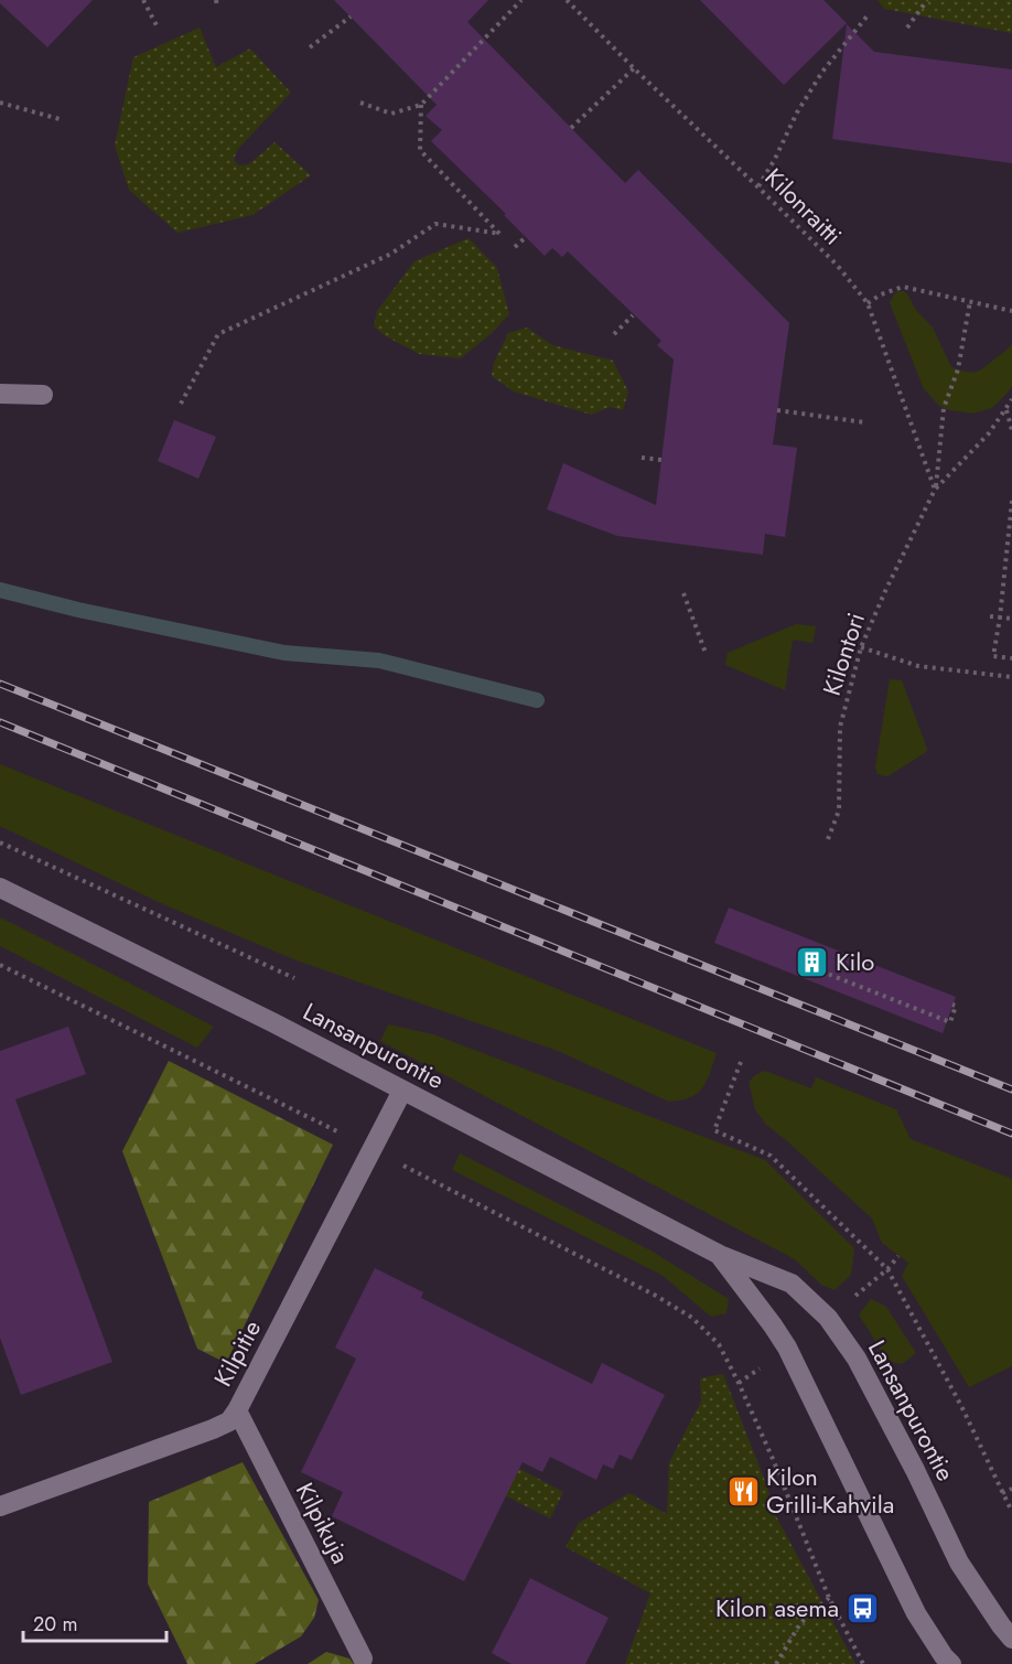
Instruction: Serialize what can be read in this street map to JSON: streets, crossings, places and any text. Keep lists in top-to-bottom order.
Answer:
{
  "streets": {
    "street": ["Lansanpurontie", "Kilpitie", "Kilpikuja"],
    "path": ["Kilonraitti", "Kilontori"]
  },
  "crossings": [
    ["Kilonraitti", "Kilontori"],
    ["Lansanpurontie", "Kilpitie"],
    ["Kilpitie", "Kilpikuja"]
  ],
  "places": {
    "building": ["Kilo"],
    "restaurant": ["Kilon Grilli-Kahvila"],
    "bus stop": ["Kilon asema"]
  },
  "scale_bar": "20 m"
}
